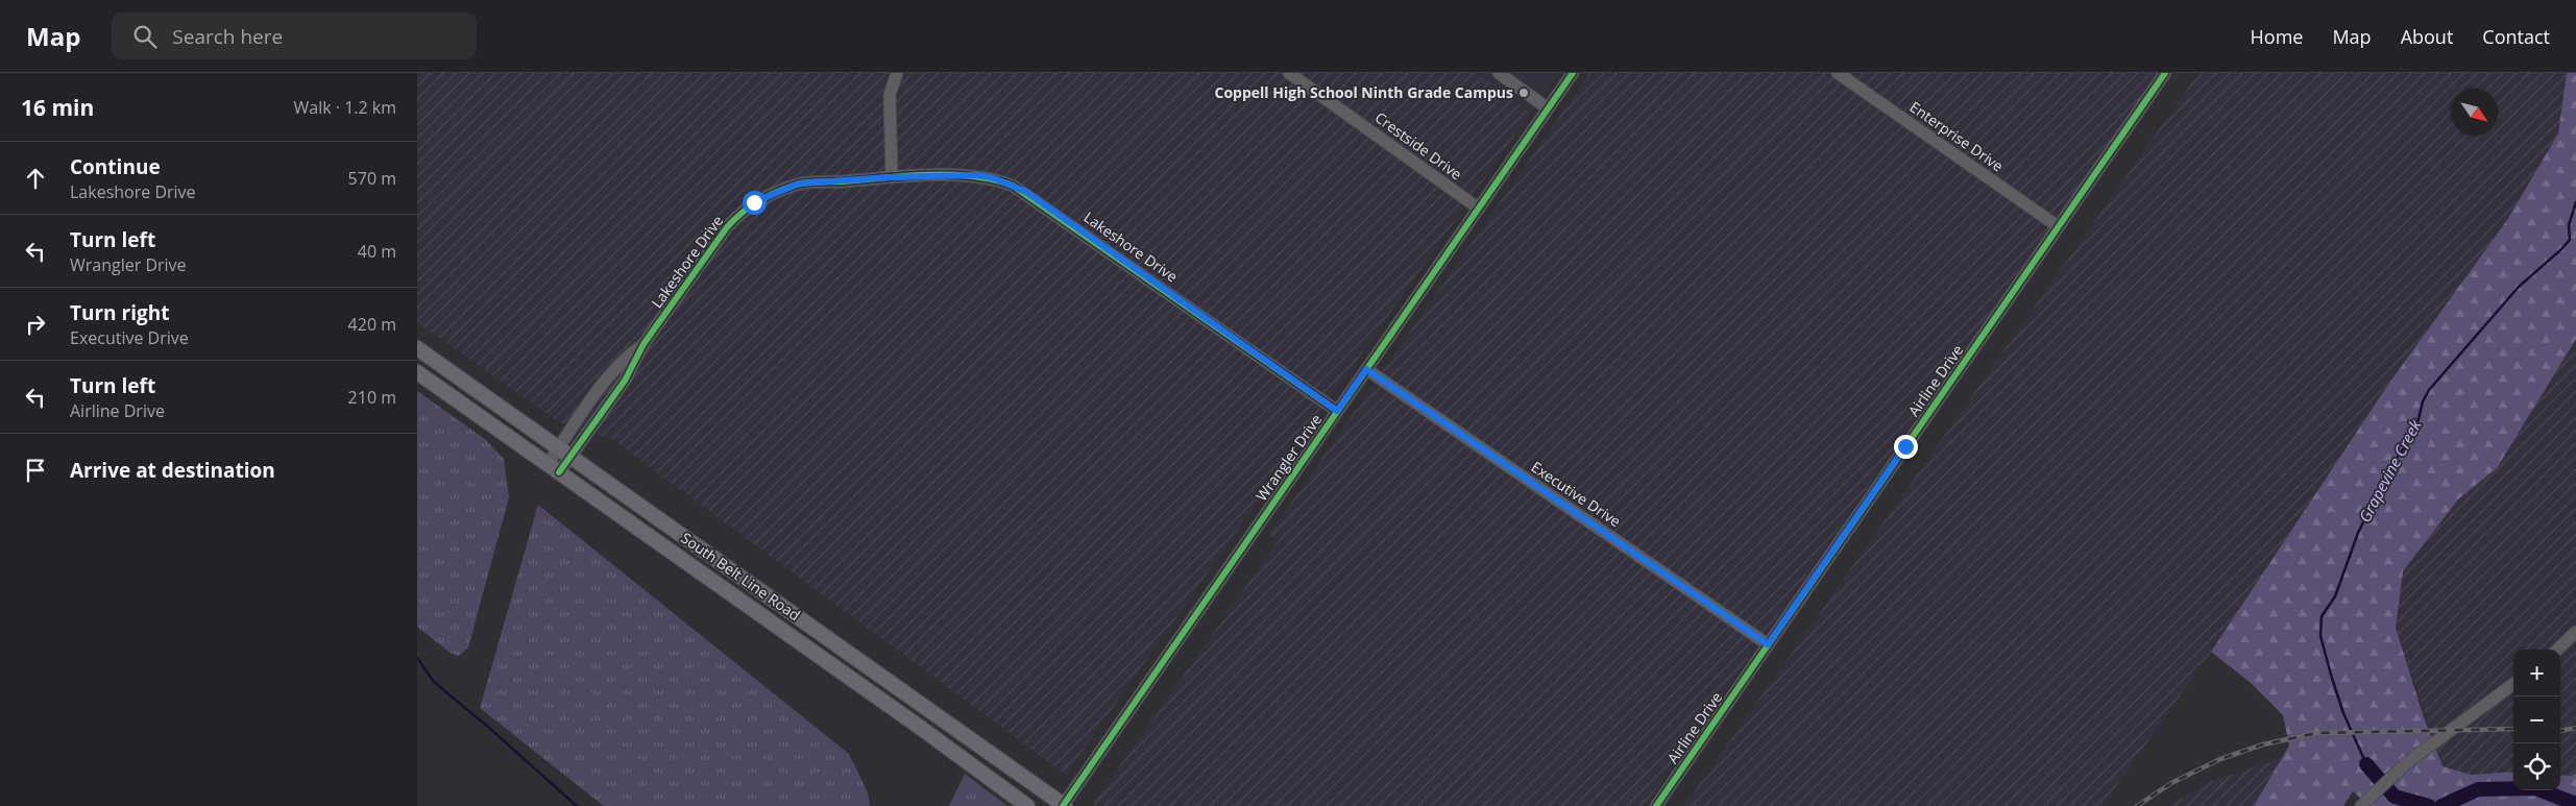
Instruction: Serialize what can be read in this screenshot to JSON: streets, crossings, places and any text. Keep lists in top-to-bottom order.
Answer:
{
  "streets": {
    "main road": ["South Belt Line Road"],
    "street": [
      "Enterprise Drive",
      "Crestside Drive",
      "Lakeshore Drive",
      "Airline Drive",
      "Wrangler Drive",
      "Executive Drive"
    ]
  },
  "crossings": [
    ["Enterprise Drive", "Airline Drive"],
    ["Crestside Drive", "Wrangler Drive"],
    ["Lakeshore Drive", "Wrangler Drive"],
    ["Lakeshore Drive", "South Belt Line Road"],
    ["Airline Drive", "Executive Drive"],
    ["Wrangler Drive", "Executive Drive"],
    ["Wrangler Drive", "South Belt Line Road"]
  ],
  "water": ["Grapevine Creek"],
  "places": ["Coppell High School Ninth Grade Campus"],
  "north": "bottom right",
  "page": {
    "header": "Map",
    "search": "Search here",
    "nav": [
      "Home",
      "Map",
      "About",
      "Contact"
    ],
    "heading": ["16 min", "Walk · 1.2 km"],
    "list": [
      ["Continue", "Lakeshore Drive", "570 m"],
      ["Turn left", "Wrangler Drive", "40 m"],
      ["Turn right", "Executive Drive", "420 m"],
      ["Turn left", "Airline Drive", "210 m"],
      "Arrive at destination"
    ],
    "map_buttons": ["+", "−"]
  }
}
